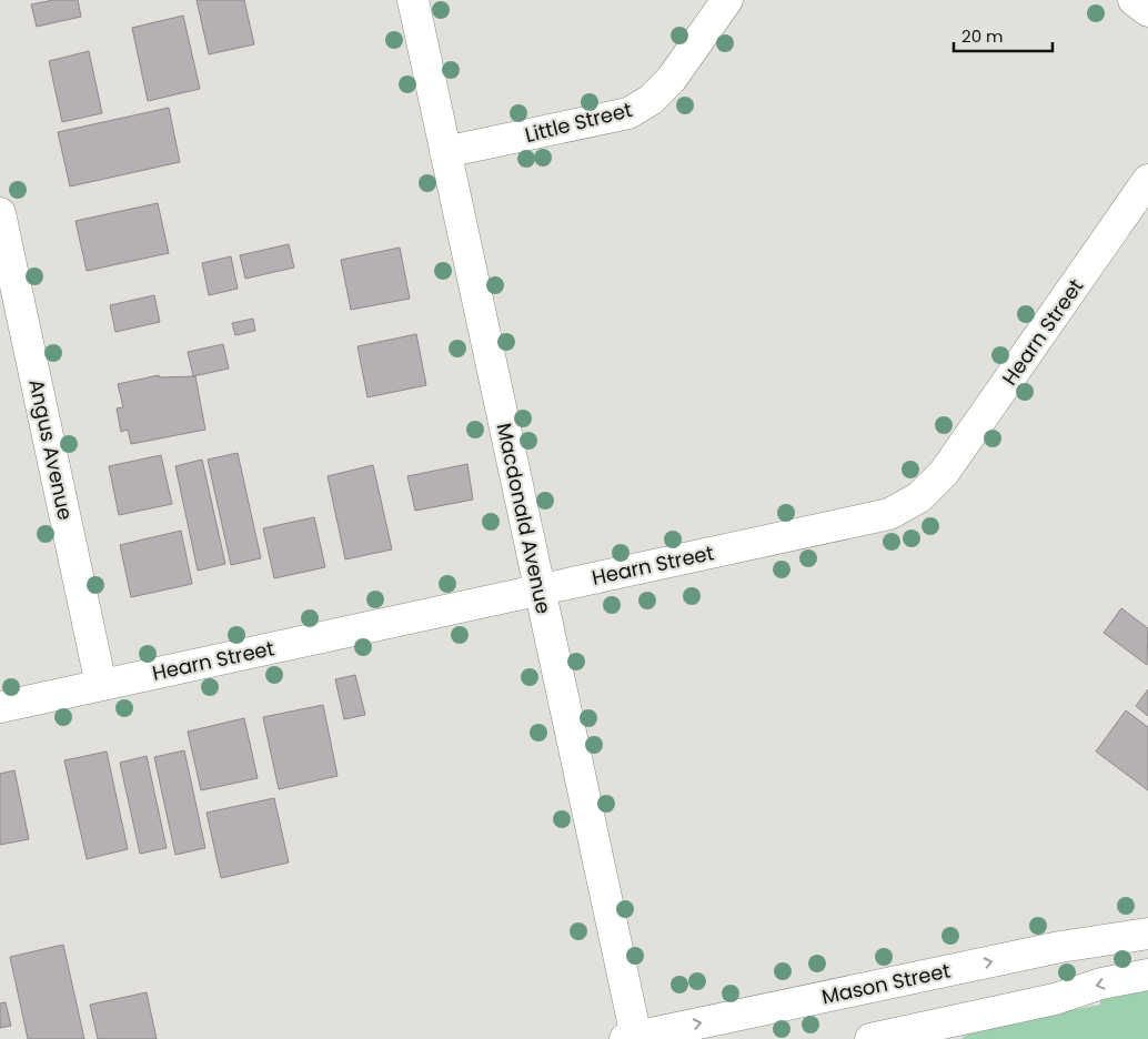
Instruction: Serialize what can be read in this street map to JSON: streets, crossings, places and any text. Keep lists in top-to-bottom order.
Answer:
{
  "streets": {
    "street": [
      "Little Street",
      "Hearn Street",
      "Angus Avenue",
      "Macdonald Avenue",
      "Mason Street"
    ]
  },
  "crossings": [
    ["Little Street", "Macdonald Avenue"],
    ["Hearn Street", "Angus Avenue"],
    ["Hearn Street", "Macdonald Avenue"],
    ["Macdonald Avenue", "Mason Street"]
  ],
  "scale_bar": "20 m"
}
